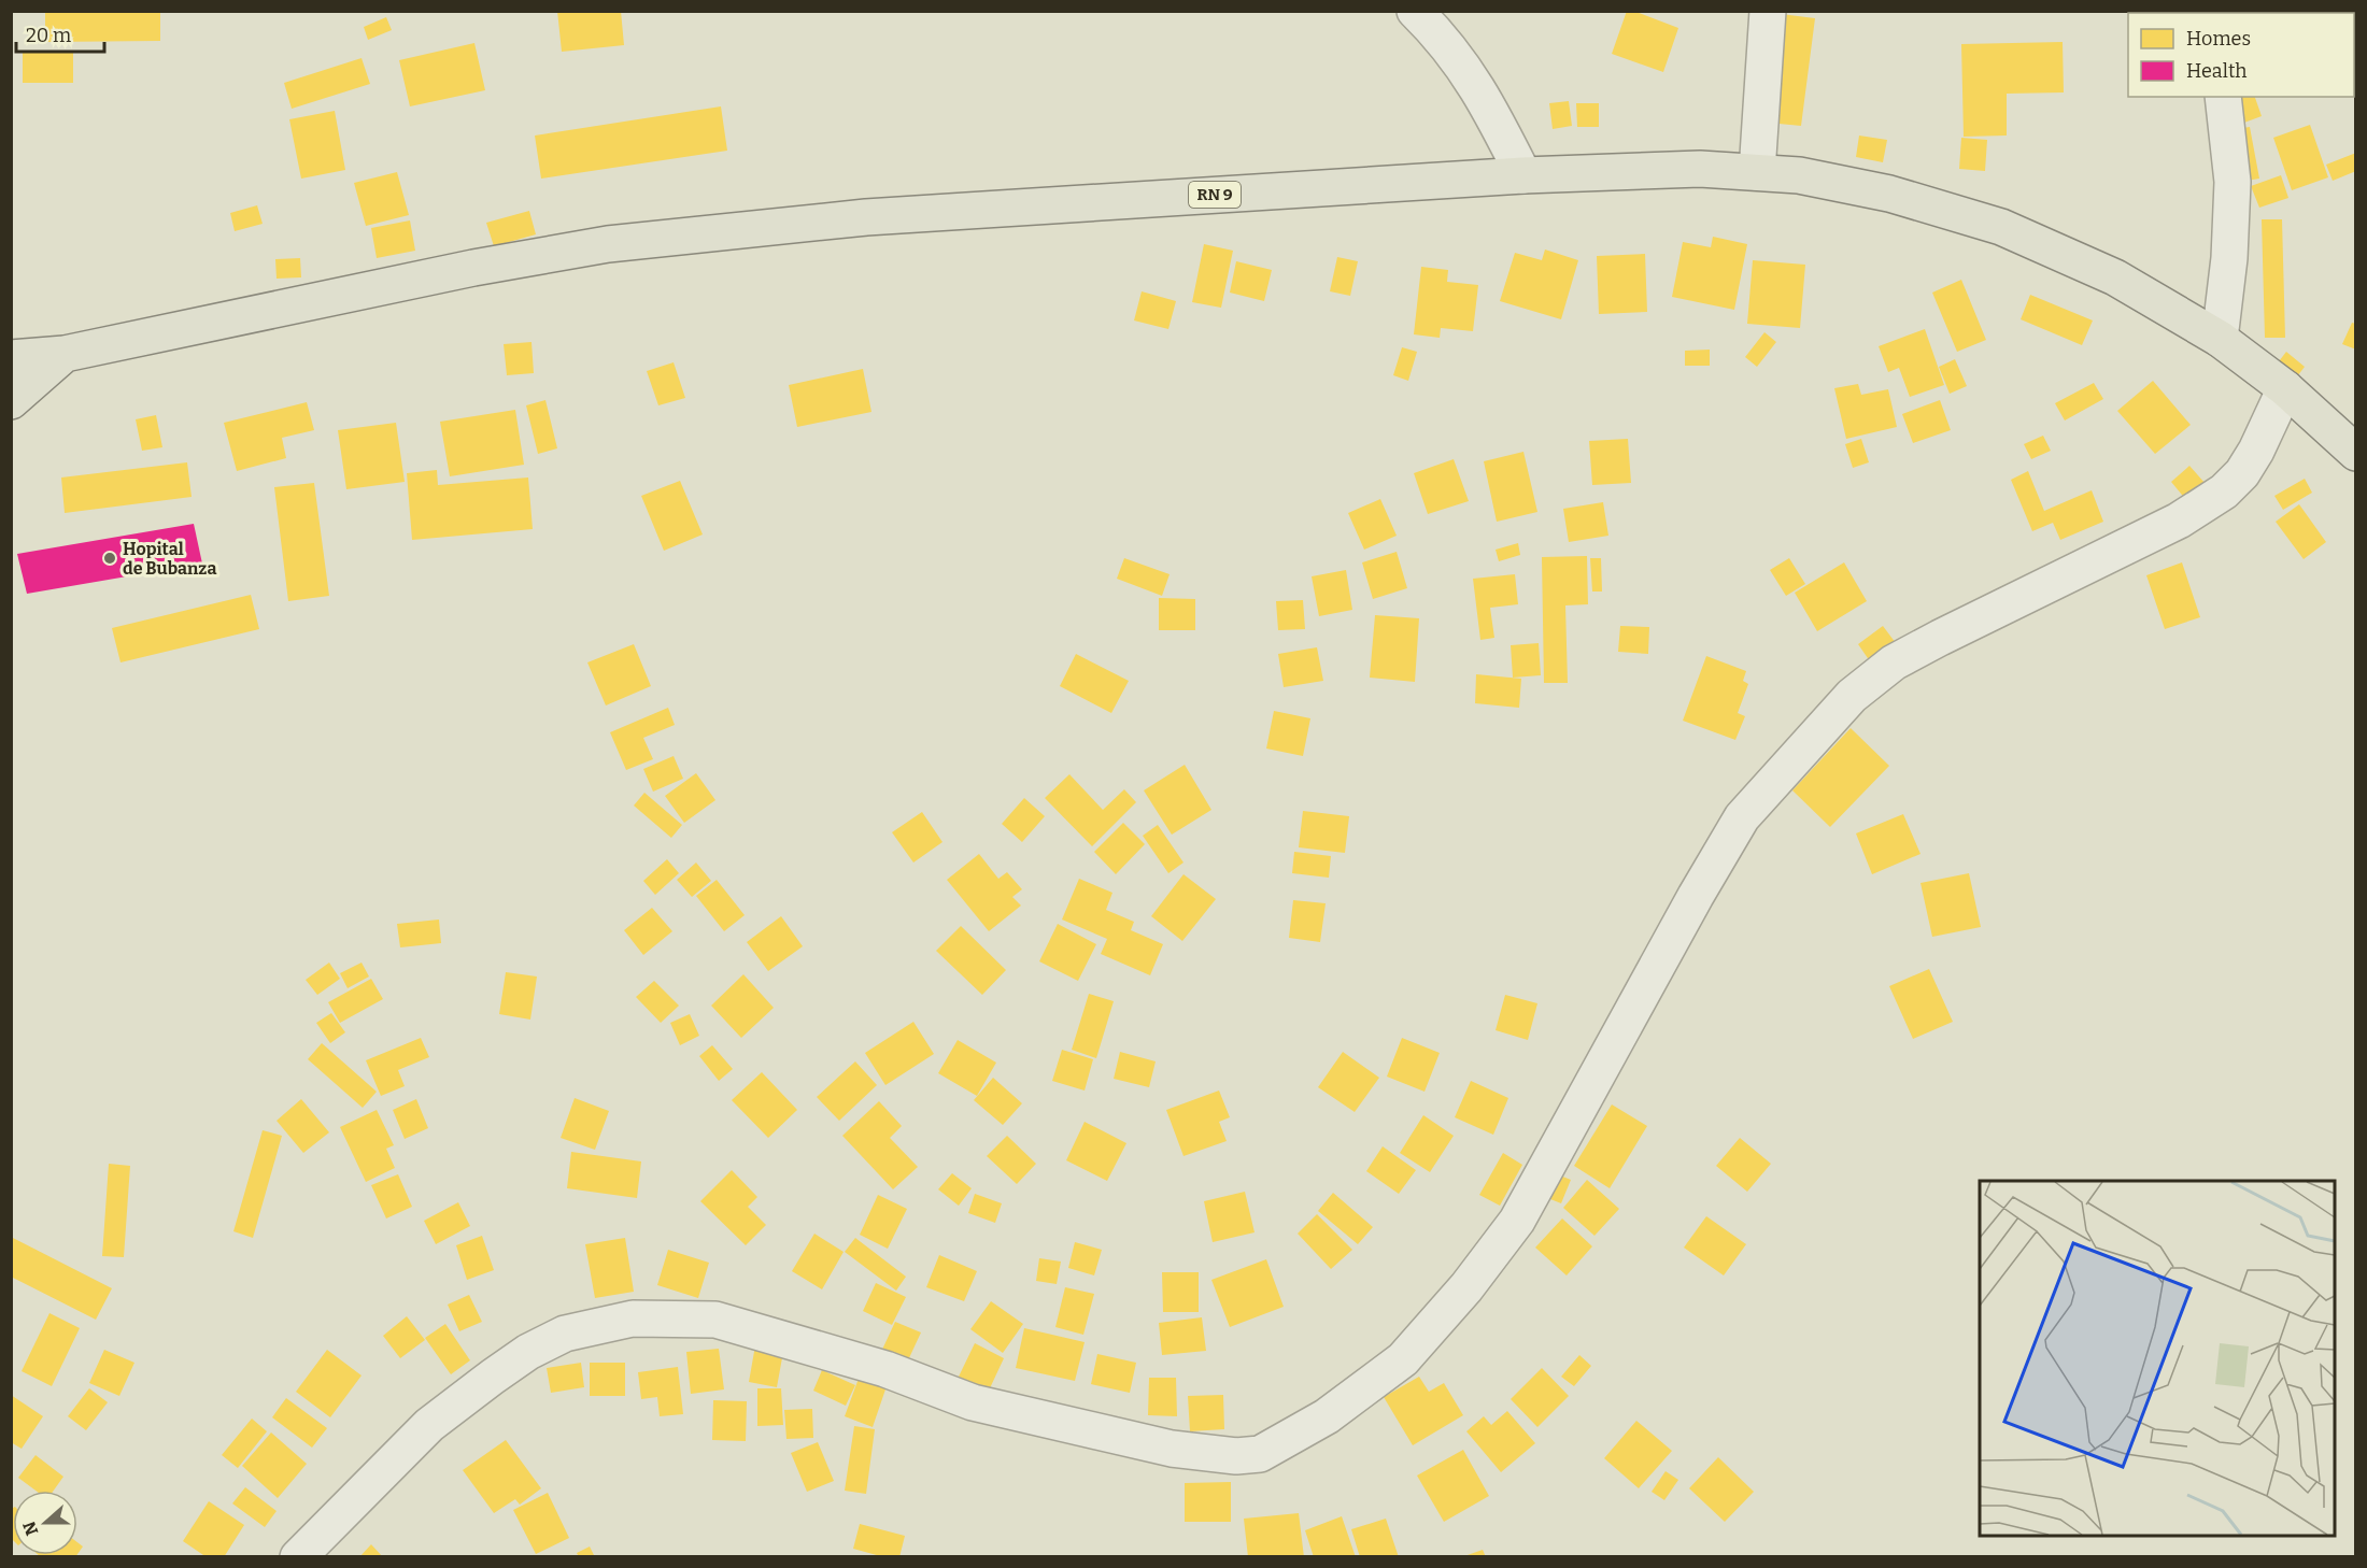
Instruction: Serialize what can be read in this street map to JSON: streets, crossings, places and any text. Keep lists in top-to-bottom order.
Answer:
{
  "streets": {
    "main road": ["RN 9"]
  },
  "places": ["Hopital de Bubanza"],
  "legend": ["Homes", "Health"],
  "scale_bar": "20 m",
  "north": "left"
}
